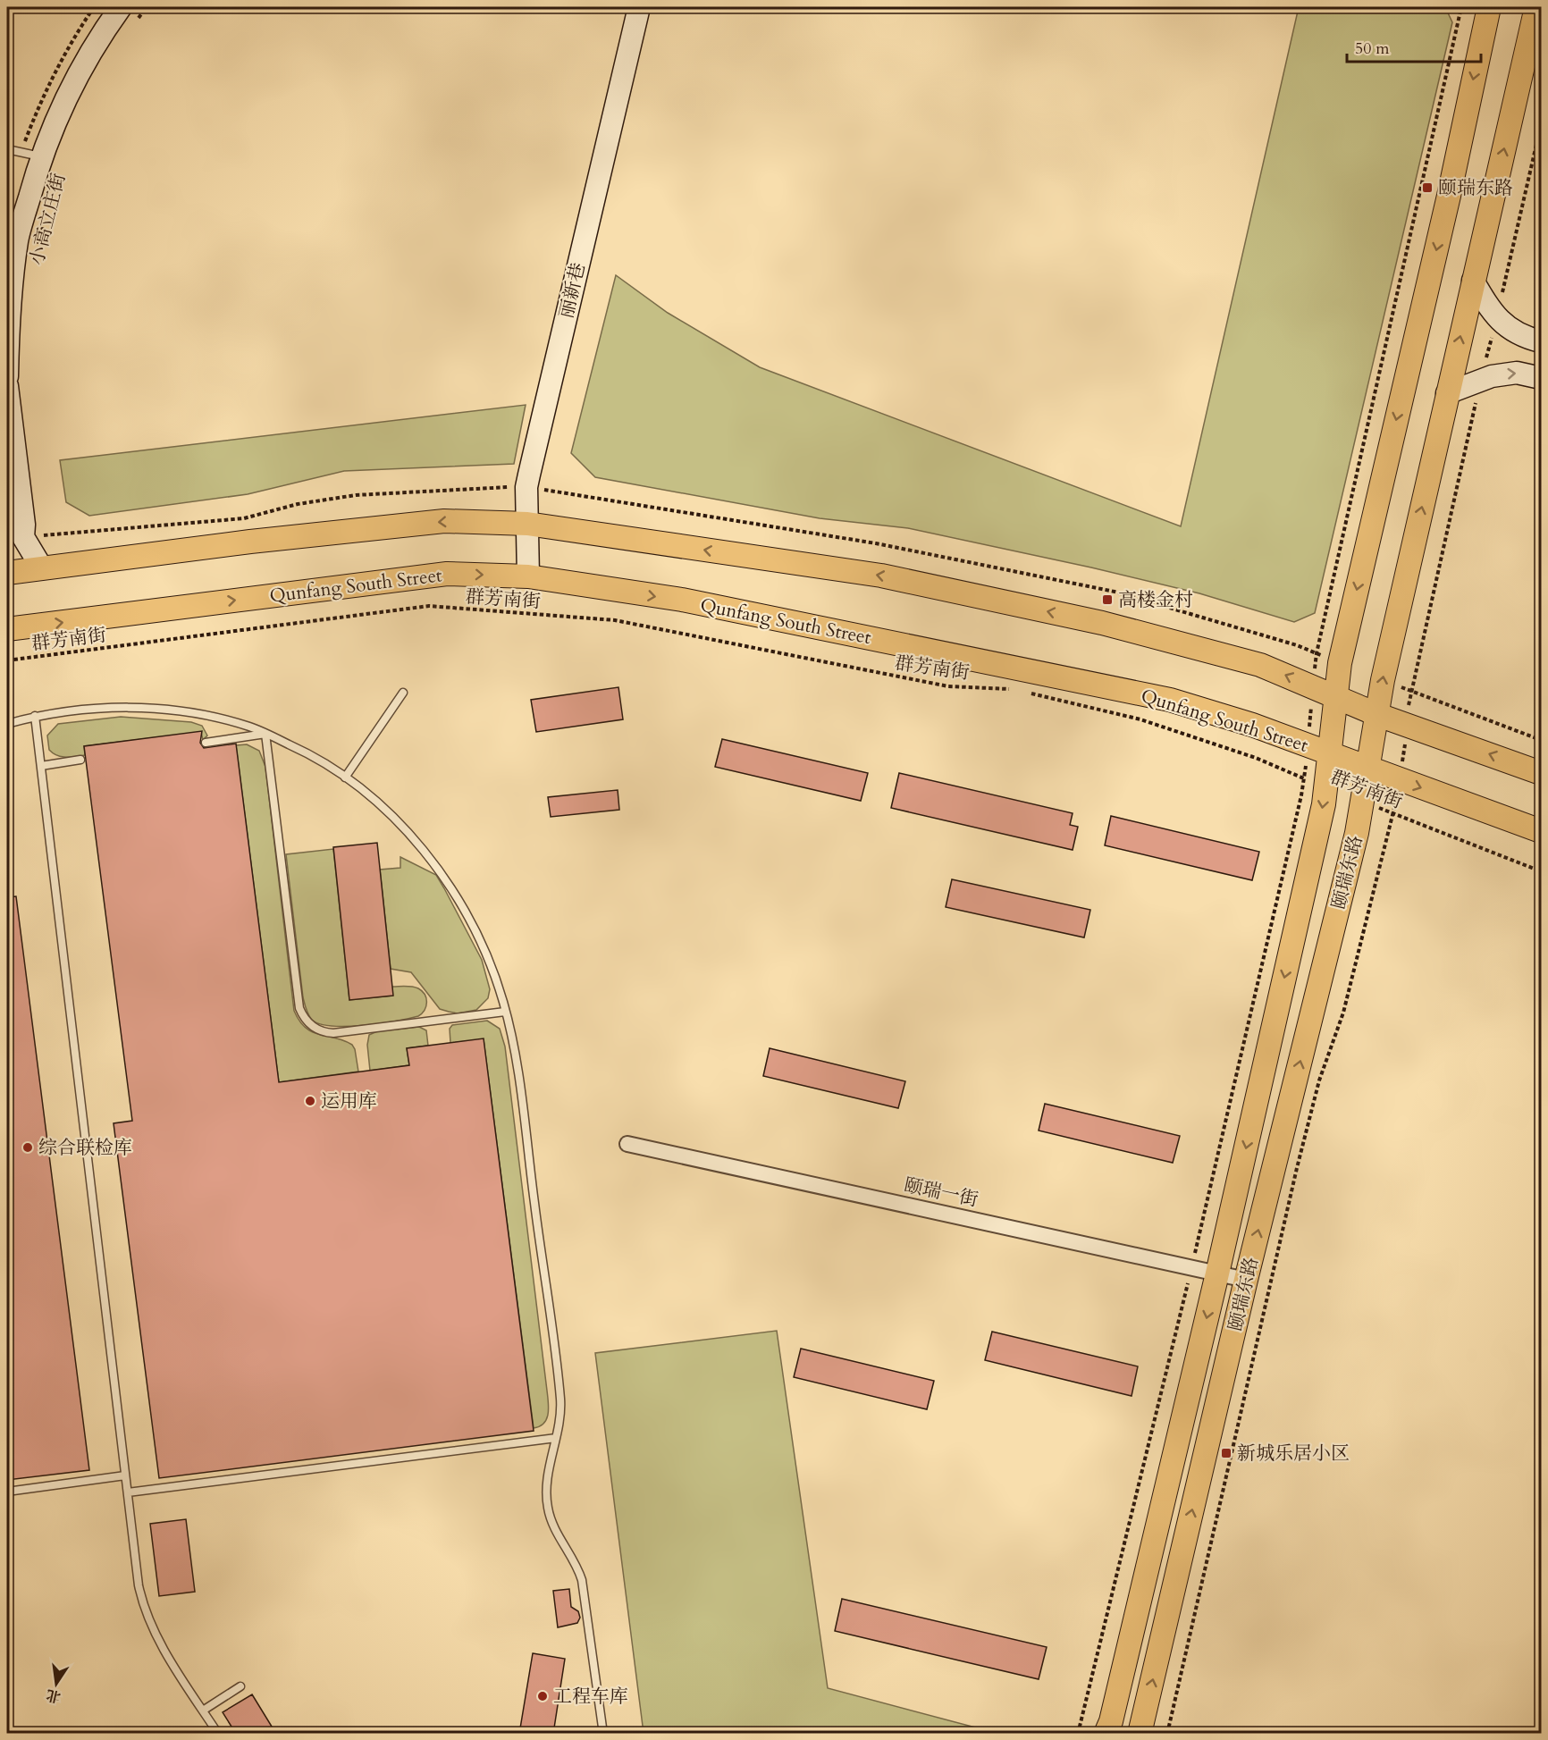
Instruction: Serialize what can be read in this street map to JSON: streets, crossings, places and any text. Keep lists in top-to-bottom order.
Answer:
{
  "streets": {
    "main road": ["Qunfang South Street", "颐瑞东路"],
    "street": ["小高立庄街", "丽新巷", "颐瑞一街"],
    "path": ["群芳南街"]
  },
  "crossings": [
    ["丽新巷", "Qunfang South Street"],
    ["Qunfang South Street", "颐瑞东路"],
    ["群芳南街", "颐瑞东路"],
    ["颐瑞东路", "颐瑞一街"]
  ],
  "places": {
    "transit": ["颐瑞东路", "高楼金村", "新城乐居小区"],
    "other": ["运用库", "综合联检库", "工程车库"]
  },
  "scale_bar": "50 m",
  "north": "bottom"
}
